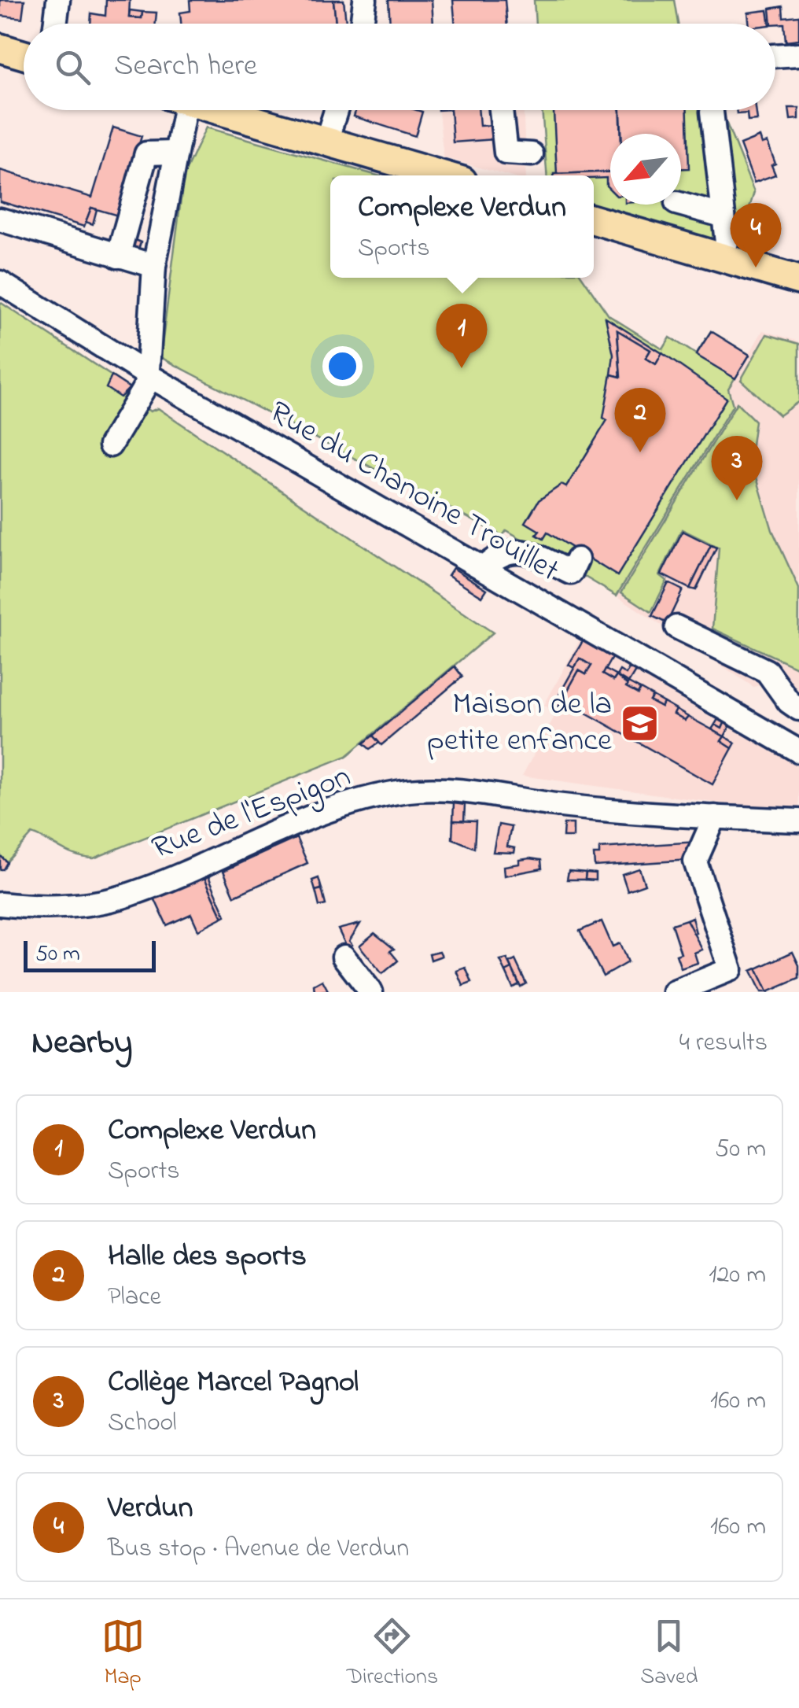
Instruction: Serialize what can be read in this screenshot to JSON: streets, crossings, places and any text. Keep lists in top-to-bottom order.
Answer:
{
  "streets": {
    "street": ["Rue du Chanoine Trouillet", "Rue de l'Espigon"]
  },
  "places": {
    "school or university": ["Maison de la petite enfance"]
  },
  "scale_bar": "50 m",
  "north": "bottom left",
  "page": {
    "search": "Search here",
    "popup": ["Complexe Verdun", "Sports"],
    "pins": [
      "4",
      "1",
      "2",
      "3"
    ],
    "scale": "50 m",
    "heading": ["Nearby", "4 results"],
    "list": [
      {
        "mark": "1",
        "name": "Complexe Verdun",
        "note": "Sports",
        "value": "50 m"
      },
      {
        "mark": "2",
        "name": "Halle des sports",
        "note": "Place",
        "value": "120 m"
      },
      {
        "mark": "3",
        "name": "Collège Marcel Pagnol",
        "note": "School",
        "value": "160 m"
      },
      {
        "mark": "4",
        "name": "Verdun",
        "note": "Bus stop · Avenue de Verdun",
        "value": "160 m"
      }
    ],
    "nav": ["Map", "Directions", "Saved"]
  }
}
